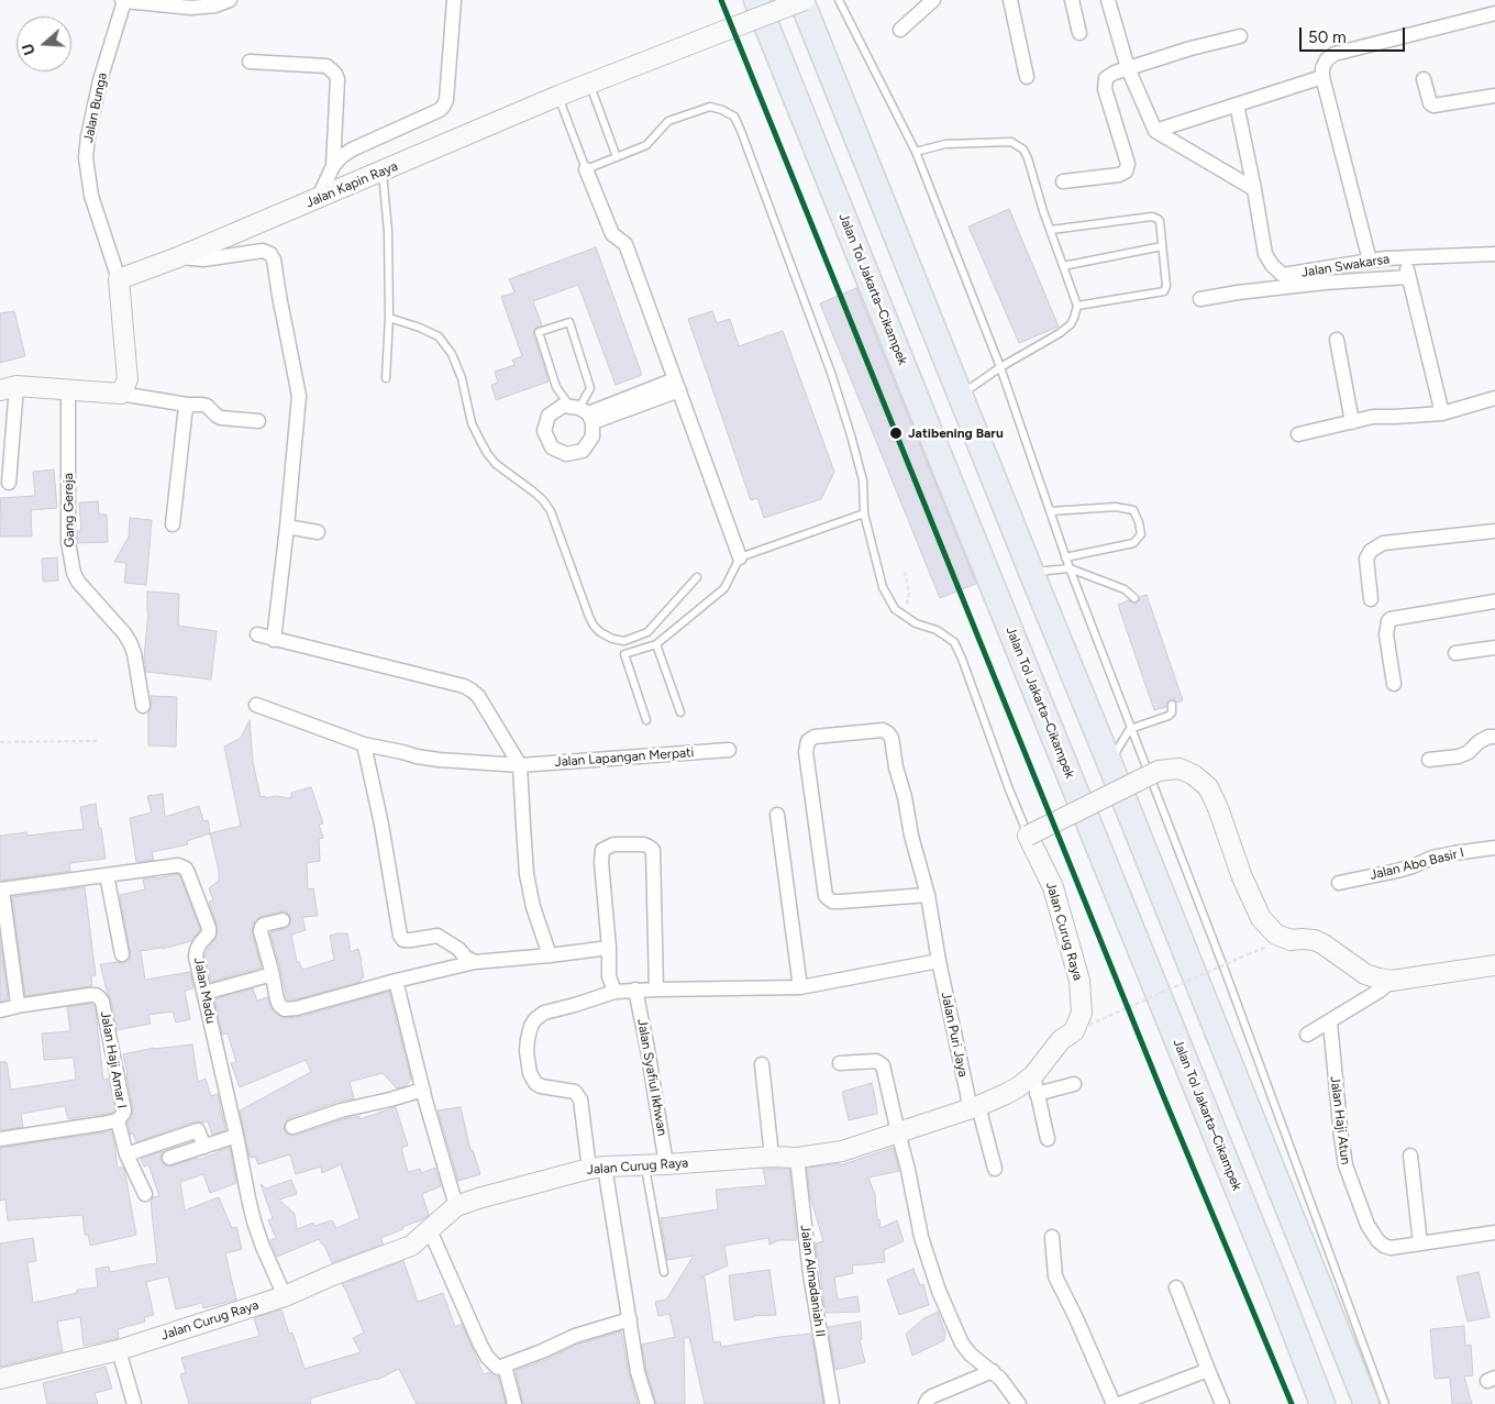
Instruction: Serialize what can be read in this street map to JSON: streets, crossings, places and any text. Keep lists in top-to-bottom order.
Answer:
{
  "streets": {
    "highway": ["Jalan Tol Jakarta–Cikampek"],
    "street": [
      "Jalan Bunga",
      "Jalan Kapin Raya",
      "Jalan Swakarsa",
      "Gang Gereja",
      "Jalan Lapangan Merpati",
      "Jalan Abo Basir I",
      "Jalan Curug Raya",
      "Jalan Madu",
      "Jalan Puri Jaya",
      "Jalan Haji Amar I",
      "Jalan Syafiul Ikhwan",
      "Jalan Haji Atun",
      "Jalan Almadaniah II"
    ]
  },
  "crossings": [
    ["Jalan Bunga", "Jalan Kapin Raya"],
    ["Jalan Curug Raya", "Jalan Madu"],
    ["Jalan Curug Raya", "Jalan Puri Jaya"],
    ["Jalan Curug Raya", "Jalan Syafiul Ikhwan"],
    ["Jalan Curug Raya", "Jalan Almadaniah II"]
  ],
  "places": ["Jatibening Baru"],
  "scale_bar": "50 m",
  "north": "left"
}
